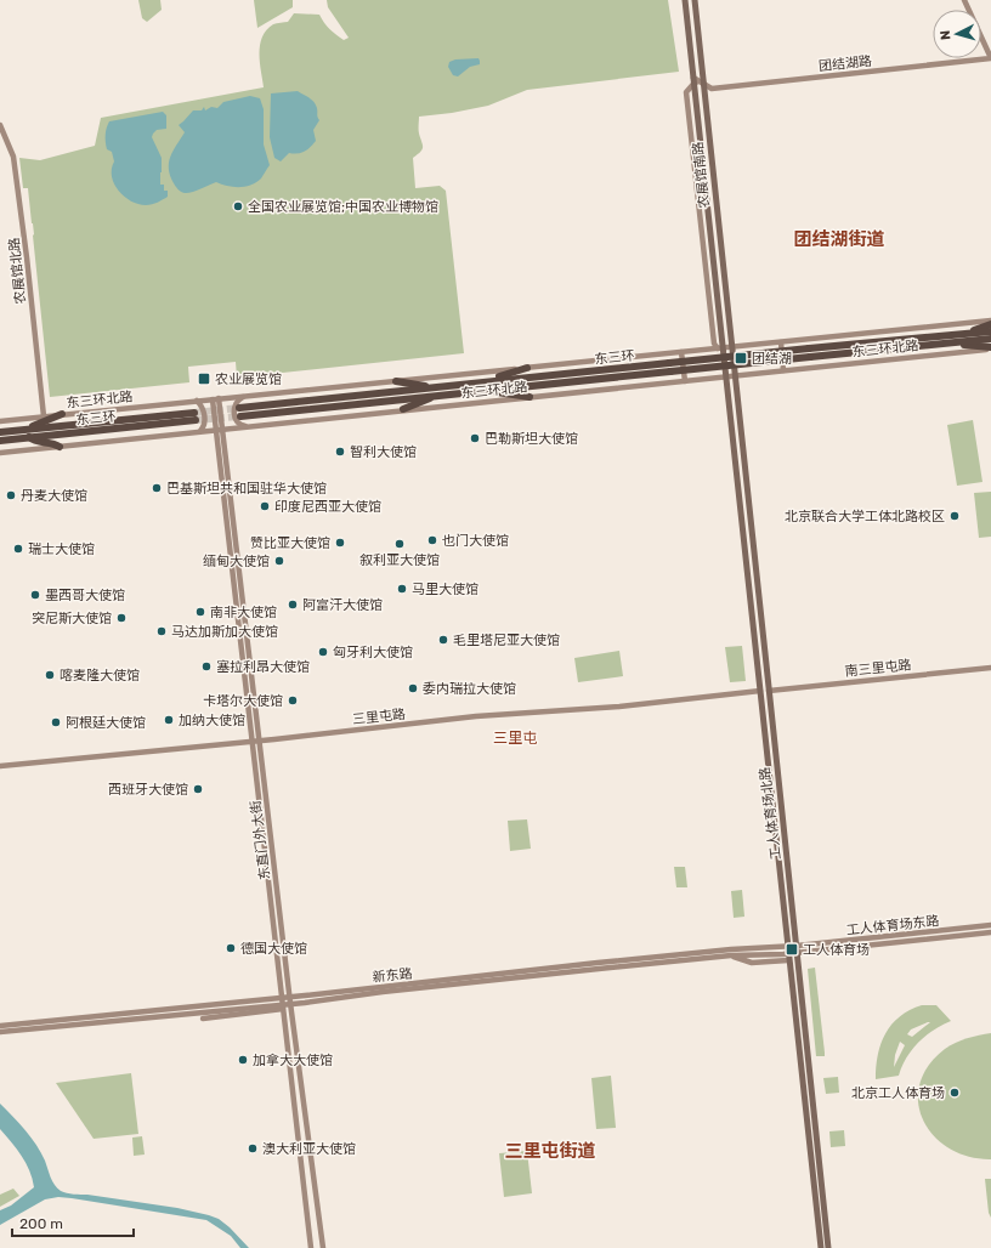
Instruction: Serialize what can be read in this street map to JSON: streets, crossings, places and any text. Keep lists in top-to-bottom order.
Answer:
{
  "streets": {
    "highway": ["东三环"],
    "main road": ["农展馆南路", "工人体育场北路"],
    "street": [
      "团结湖路",
      "农展馆北路",
      "东三环北路",
      "南三里屯路",
      "三里屯路",
      "东直门外大街",
      "工人体育场东路",
      "新东路"
    ]
  },
  "crossings": [
    ["团结湖路", "农展馆南路"],
    ["农展馆南路", "东三环北路"],
    ["农展馆南路", "工人体育场北路"],
    ["农展馆北路", "东三环北路"],
    ["东三环北路", "工人体育场北路"],
    ["东三环北路", "东直门外大街"],
    ["南三里屯路", "工人体育场北路"],
    ["三里屯路", "工人体育场北路"],
    ["三里屯路", "东直门外大街"],
    ["工人体育场北路", "工人体育场东路"],
    ["工人体育场北路", "新东路"],
    ["东直门外大街", "新东路"],
    ["工人体育场东路", "新东路"]
  ],
  "districts": ["团结湖街道", "三里屯", "三里屯街道"],
  "places": {
    "other": [
      "全国农业展览馆;中国农业博物馆",
      "巴勒斯坦大使馆",
      "智利大使馆",
      "巴基斯坦共和国驻华大使馆",
      "丹麦大使馆",
      "印度尼西亚大使馆",
      "北京联合大学工体北路校区",
      "也门大使馆",
      "赞比亚大使馆",
      "叙利亚大使馆",
      "瑞士大使馆",
      "缅甸大使馆",
      "马里大使馆",
      "墨西哥大使馆",
      "阿富汗大使馆",
      "南非大使馆",
      "突尼斯大使馆",
      "马达加斯加大使馆",
      "毛里塔尼亚大使馆",
      "匈牙利大使馆",
      "塞拉利昂大使馆",
      "喀麦隆大使馆",
      "委内瑞拉大使馆",
      "卡塔尔大使馆",
      "加纳大使馆",
      "阿根廷大使馆",
      "西班牙大使馆",
      "德国大使馆",
      "加拿大大使馆",
      "北京工人体育场",
      "澳大利亚大使馆"
    ],
    "transit": ["团结湖", "农业展览馆", "工人体育场"]
  },
  "scale_bar": "200 m",
  "north": "left"
}
